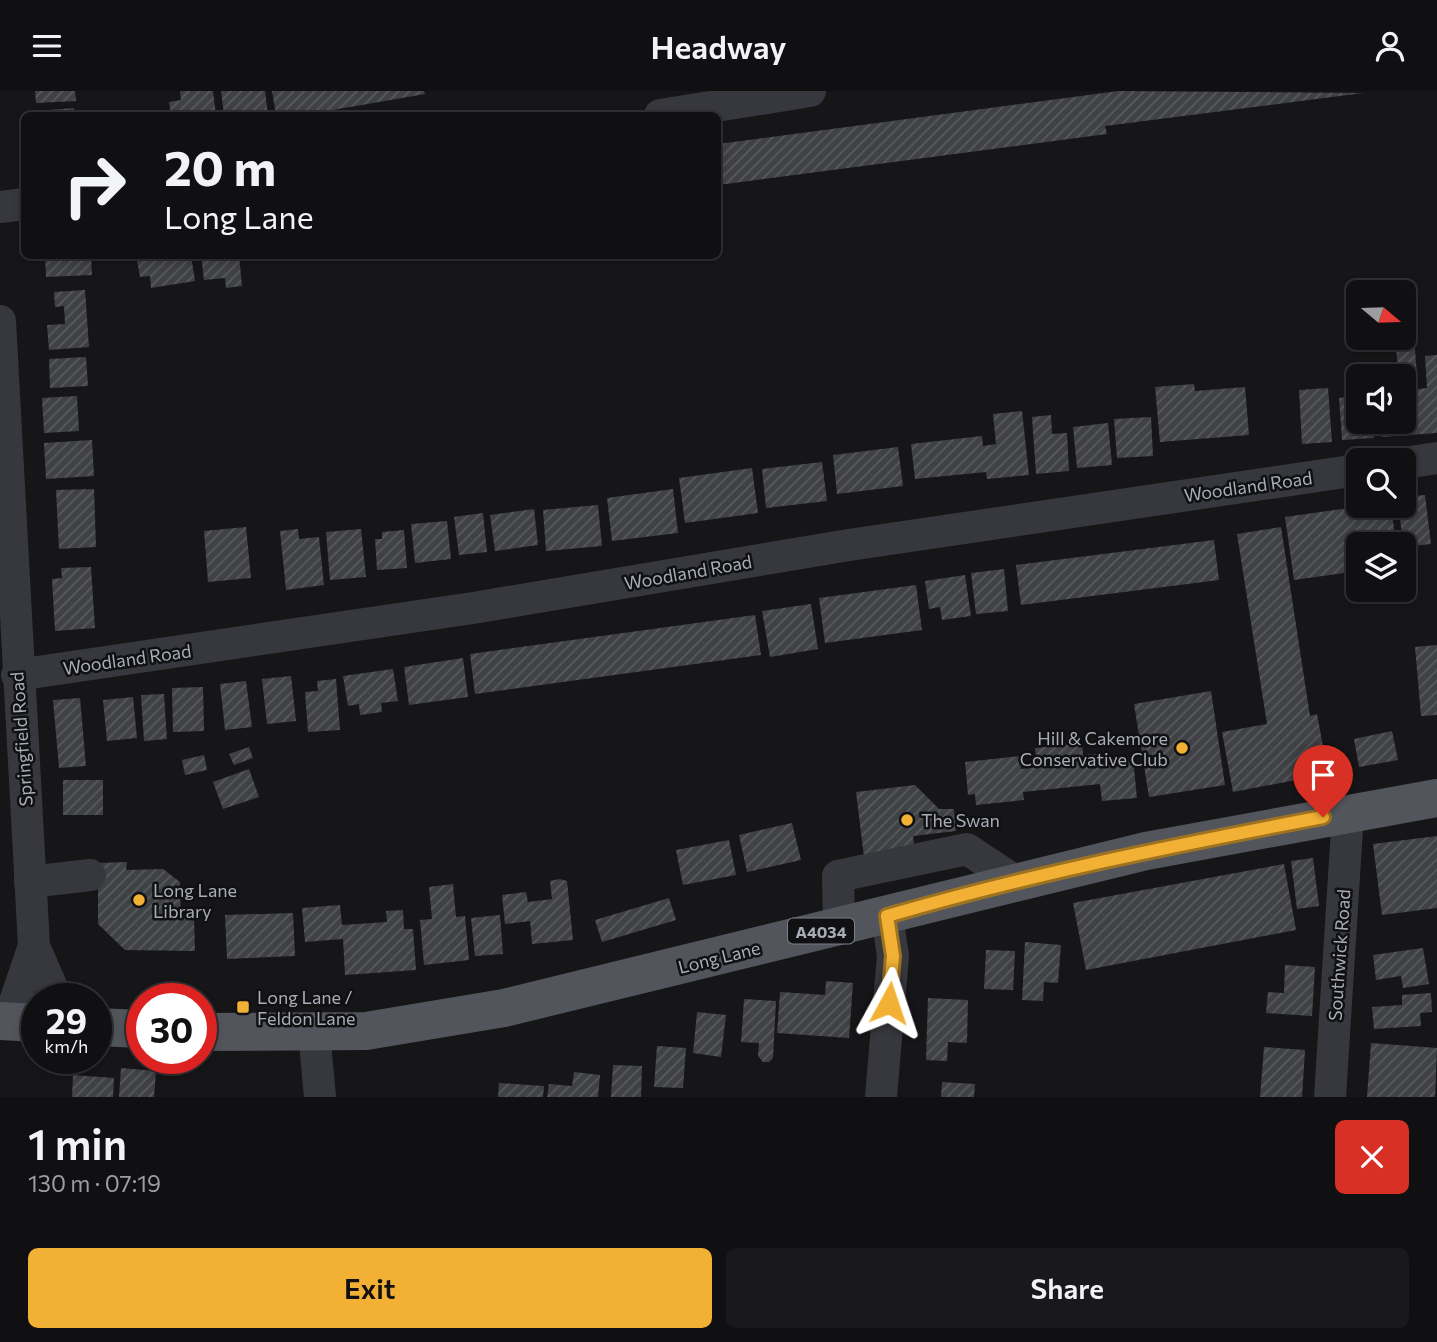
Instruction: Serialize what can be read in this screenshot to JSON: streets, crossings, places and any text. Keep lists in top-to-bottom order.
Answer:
{
  "streets": {
    "main road": ["A4034", "Long Lane"],
    "street": ["Woodland Road", "Springfield Road", "Southwick Road"]
  },
  "crossings": [
    ["Woodland Road", "Springfield Road"],
    ["Southwick Road", "Long Lane"]
  ],
  "places": {
    "other": ["Hill & Cakemore Conservative Club", "The Swan", "Long Lane Library"],
    "transit": ["Long Lane / Feldon Lane"]
  },
  "north": "right",
  "page": {
    "header": "Headway",
    "turn": ["20 m", "Long Lane"],
    "speed": "29 km/h",
    "limit": "30",
    "heading": ["1 min", "130 m · 07:19"],
    "buttons": ["Exit", "Share"]
  }
}
